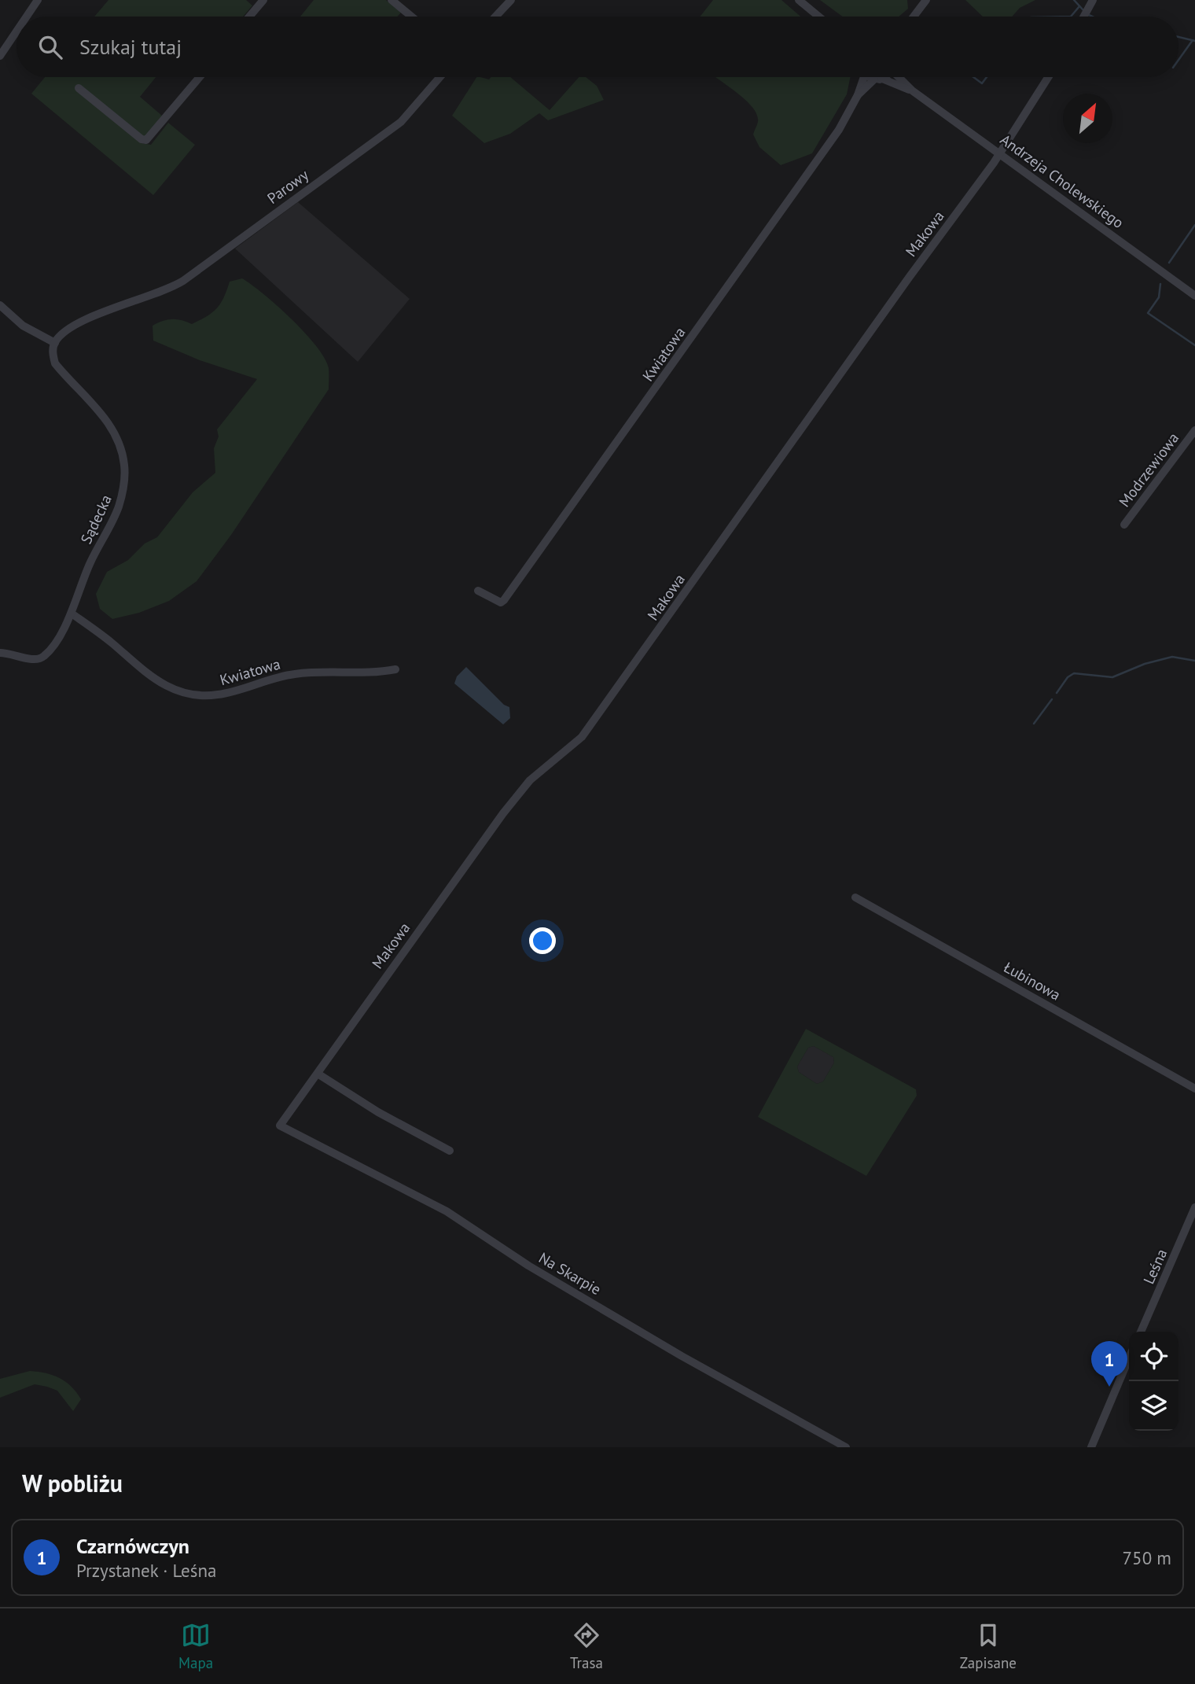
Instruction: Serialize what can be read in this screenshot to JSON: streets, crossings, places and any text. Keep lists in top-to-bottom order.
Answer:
{
  "streets": {
    "street": [
      "Andrzeja Cholewskiego",
      "Parowy",
      "Makowa",
      "Kwiatowa",
      "Modrzewiowa",
      "Sądecka",
      "Łubinowa",
      "Leśna",
      "Na Skarpie"
    ]
  },
  "crossings": [
    ["Andrzeja Cholewskiego", "Makowa"],
    ["Andrzeja Cholewskiego", "Kwiatowa"],
    ["Parowy", "Sądecka"],
    ["Makowa", "Na Skarpie"],
    ["Kwiatowa", "Sądecka"]
  ],
  "north": "top right",
  "page": {
    "search": "Szukaj tutaj",
    "pins": "1",
    "heading": "W pobliżu",
    "list": [
      {
        "mark": "1",
        "name": "Czarnówczyn",
        "note": "Przystanek · Leśna",
        "value": "750 m"
      }
    ],
    "nav": ["Mapa", "Trasa", "Zapisane"]
  }
}
